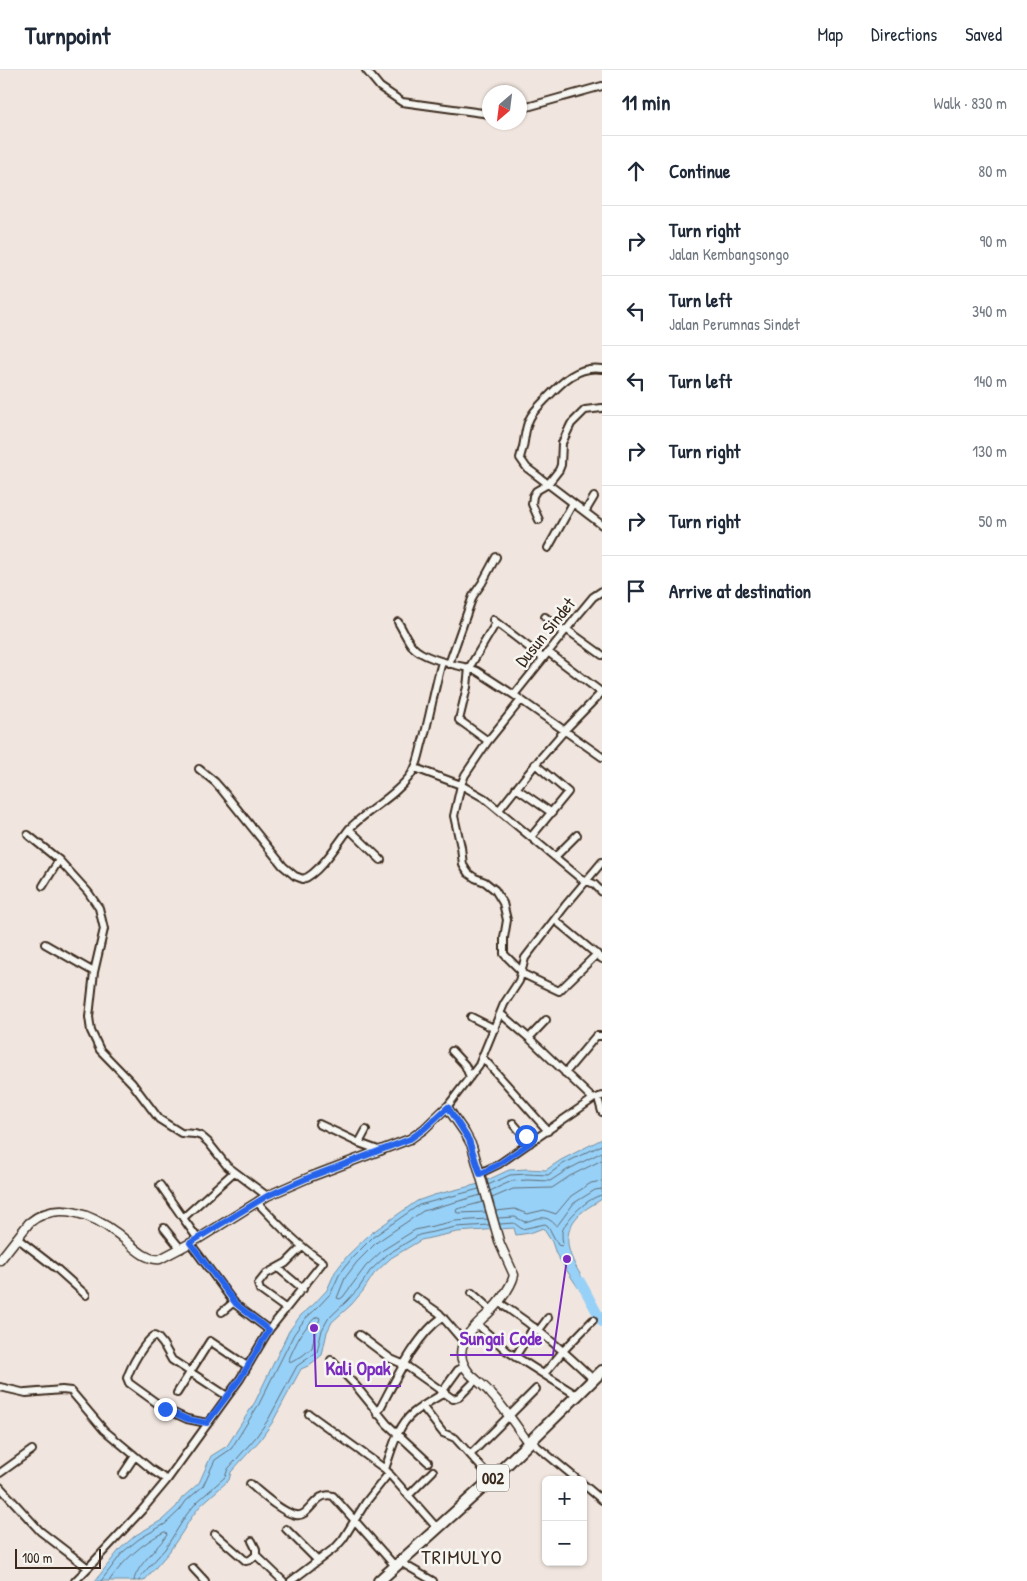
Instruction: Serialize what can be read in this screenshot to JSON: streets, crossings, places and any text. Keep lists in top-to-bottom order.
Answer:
{
  "streets": {
    "main road": ["002"],
    "street": ["Dusun Sindet"]
  },
  "districts": ["TRIMULYO"],
  "places": ["Sungai Code", "Kali Opak"],
  "scale_bar": "100 m",
  "north": "bottom left",
  "page": {
    "header": "Turnpoint",
    "nav": ["Map", "Directions", "Saved"],
    "heading": ["11 min", "Walk · 830 m"],
    "list": [
      ["Continue", "80 m"],
      ["Turn right", "Jalan Kembangsongo", "90 m"],
      ["Turn left", "Jalan Perumnas Sindet", "340 m"],
      ["Turn left", "140 m"],
      ["Turn right", "130 m"],
      ["Turn right", "50 m"],
      "Arrive at destination"
    ],
    "map_buttons": ["+", "−"],
    "scale": "100 m"
  }
}
